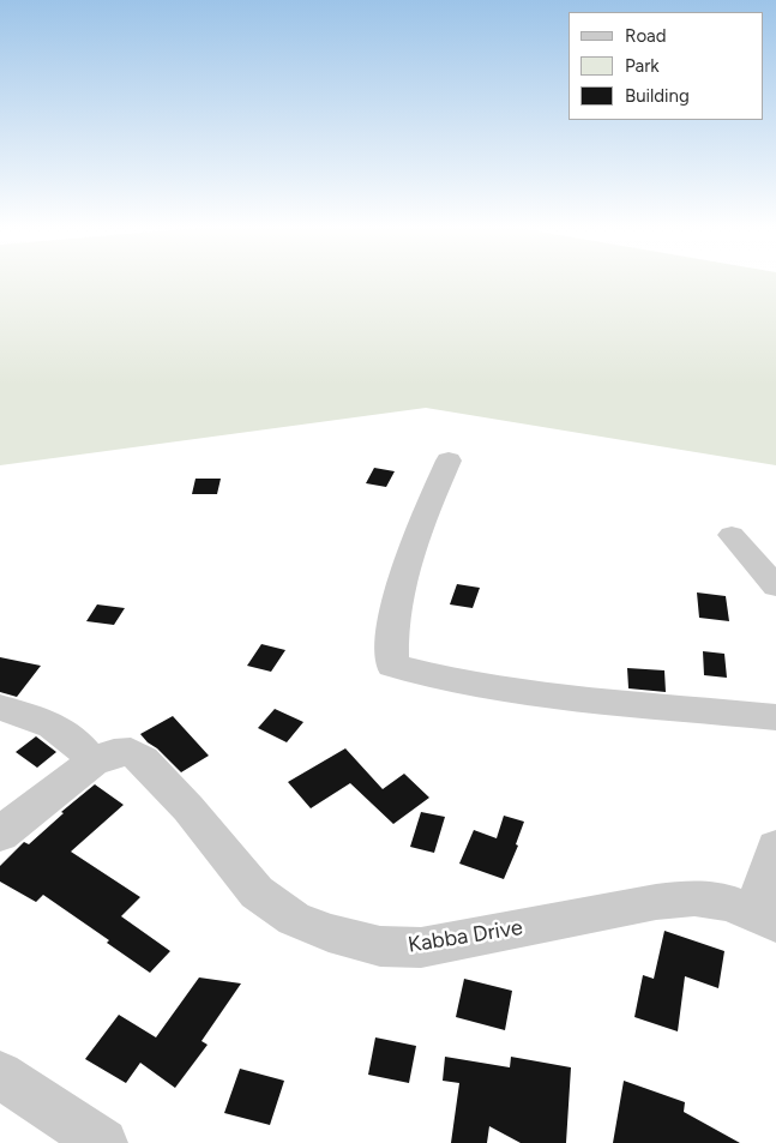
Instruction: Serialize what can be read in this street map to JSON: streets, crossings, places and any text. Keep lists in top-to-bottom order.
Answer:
{
  "streets": {
    "street": ["Kabba Drive"]
  },
  "legend": ["Road", "Park", "Building"]
}
